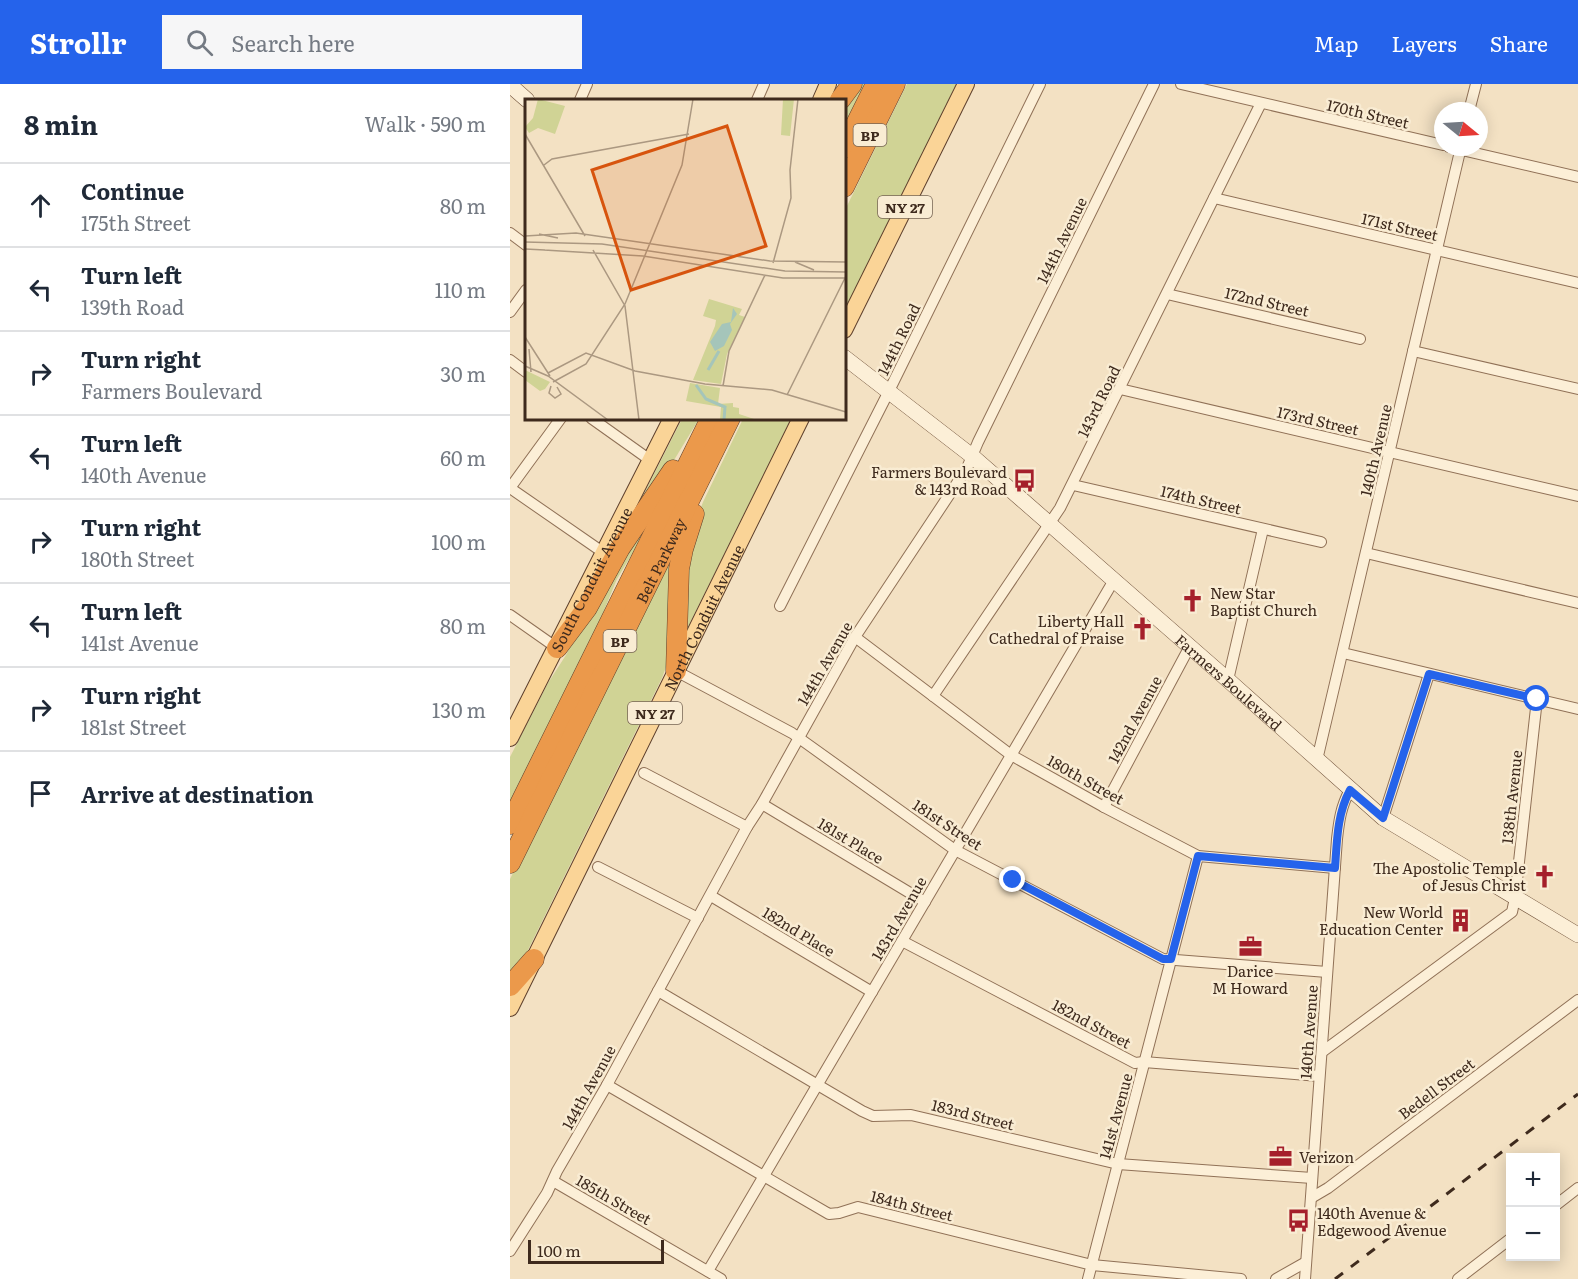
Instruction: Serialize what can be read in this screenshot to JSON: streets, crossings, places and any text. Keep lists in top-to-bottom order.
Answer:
{
  "streets": {
    "highway": ["BP", "Belt Parkway"],
    "main road": [
      "NY 27",
      "South Conduit Avenue",
      "North Conduit Avenue",
      "Farmers Boulevard"
    ],
    "street": [
      "170th Street",
      "171st Street",
      "144th Avenue",
      "172nd Street",
      "144th Road",
      "143rd Road",
      "173rd Street",
      "140th Avenue",
      "174th Street",
      "142nd Avenue",
      "180th Street",
      "138th Avenue",
      "181st Street",
      "181st Place",
      "143rd Avenue",
      "182nd Place",
      "182nd Street",
      "Bedell Street",
      "183rd Street",
      "141st Avenue",
      "185th Street",
      "184th Street"
    ]
  },
  "crossings": [
    ["170th Street", "143rd Road"],
    ["171st Street", "143rd Road"],
    ["171st Street", "140th Avenue"],
    ["144th Avenue", "Farmers Boulevard"],
    ["144th Avenue", "180th Street"],
    ["144th Avenue", "181st Street"],
    ["144th Avenue", "181st Place"],
    ["144th Avenue", "182nd Place"],
    ["144th Avenue", "183rd Street"],
    ["144th Avenue", "185th Street"],
    ["144th Avenue", "184th Street"],
    ["172nd Street", "143rd Road"],
    ["144th Road", "Farmers Boulevard"],
    ["143rd Road", "173rd Street"],
    ["143rd Road", "174th Street"],
    ["143rd Road", "Farmers Boulevard"],
    ["143rd Road", "180th Street"],
    ["173rd Street", "140th Avenue"],
    ["140th Avenue", "Farmers Boulevard"],
    ["140th Avenue", "180th Street"],
    ["140th Avenue", "181st Street"],
    ["140th Avenue", "182nd Street"],
    ["140th Avenue", "Bedell Street"],
    ["140th Avenue", "183rd Street"],
    ["North Conduit Avenue", "181st Street"],
    ["Farmers Boulevard", "142nd Avenue"],
    ["Farmers Boulevard", "138th Avenue"],
    ["Farmers Boulevard", "143rd Avenue"],
    ["142nd Avenue", "180th Street"],
    ["180th Street", "143rd Avenue"],
    ["180th Street", "141st Avenue"],
    ["181st Street", "143rd Avenue"],
    ["181st Street", "141st Avenue"],
    ["181st Place", "143rd Avenue"],
    ["143rd Avenue", "182nd Place"],
    ["143rd Avenue", "182nd Street"],
    ["143rd Avenue", "183rd Street"],
    ["143rd Avenue", "185th Street"],
    ["143rd Avenue", "184th Street"],
    ["182nd Street", "141st Avenue"],
    ["183rd Street", "141st Avenue"],
    ["141st Avenue", "184th Street"]
  ],
  "places": {
    "bus stop": ["Farmers Boulevard & 143rd Road", "140th Avenue & Edgewood Avenue"],
    "church": ["New Star Baptist Church", "Liberty Hall Cathedral of Praise", "The Apostolic Temple of Jesus Christ"],
    "building": ["New World Education Center"],
    "office": ["Darice M Howard", "Verizon"]
  },
  "scale_bar": "100 m",
  "north": "right",
  "page": {
    "header": "Strollr",
    "search": "Search here",
    "nav": ["Map", "Layers", "Share"],
    "heading": ["8 min", "Walk · 590 m"],
    "list": [
      ["Continue", "175th Street", "80 m"],
      ["Turn left", "139th Road", "110 m"],
      ["Turn right", "Farmers Boulevard", "30 m"],
      ["Turn left", "140th Avenue", "60 m"],
      ["Turn right", "180th Street", "100 m"],
      ["Turn left", "141st Avenue", "80 m"],
      ["Turn right", "181st Street", "130 m"],
      "Arrive at destination"
    ],
    "map_buttons": ["+", "−"],
    "scale": "100 m"
  }
}
